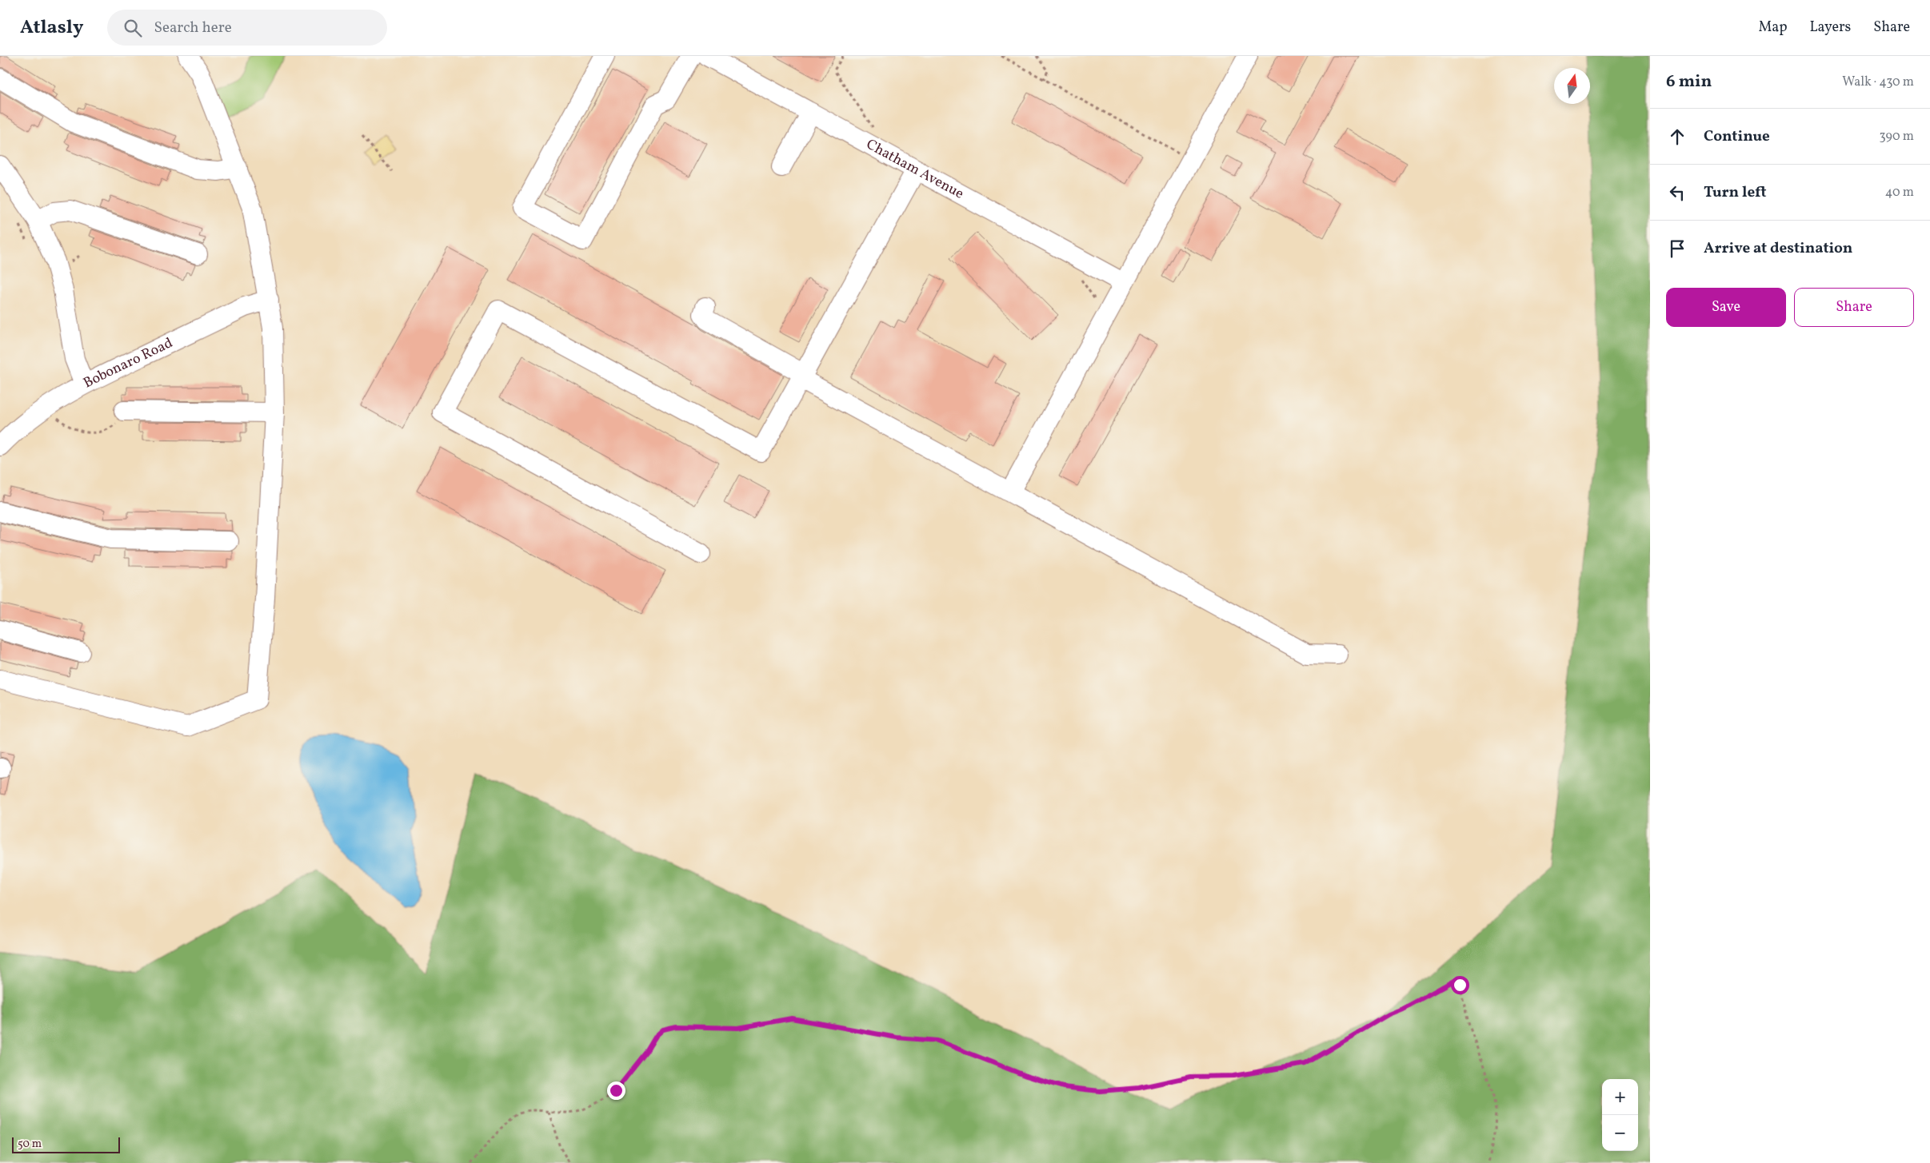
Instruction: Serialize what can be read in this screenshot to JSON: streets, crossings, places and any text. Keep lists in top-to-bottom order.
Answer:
{
  "streets": {
    "lane": ["Chatham Avenue", "Bobonaro Road"]
  },
  "scale_bar": "50 m",
  "north": "top",
  "page": {
    "header": "Atlasly",
    "search": "Search here",
    "nav": ["Map", "Layers", "Share"],
    "heading": ["6 min", "Walk · 430 m"],
    "list": [
      ["Continue", "390 m"],
      ["Turn left", "40 m"],
      "Arrive at destination"
    ],
    "buttons": ["Save", "Share"],
    "map_buttons": ["+", "−"],
    "scale": "50 m"
  }
}
